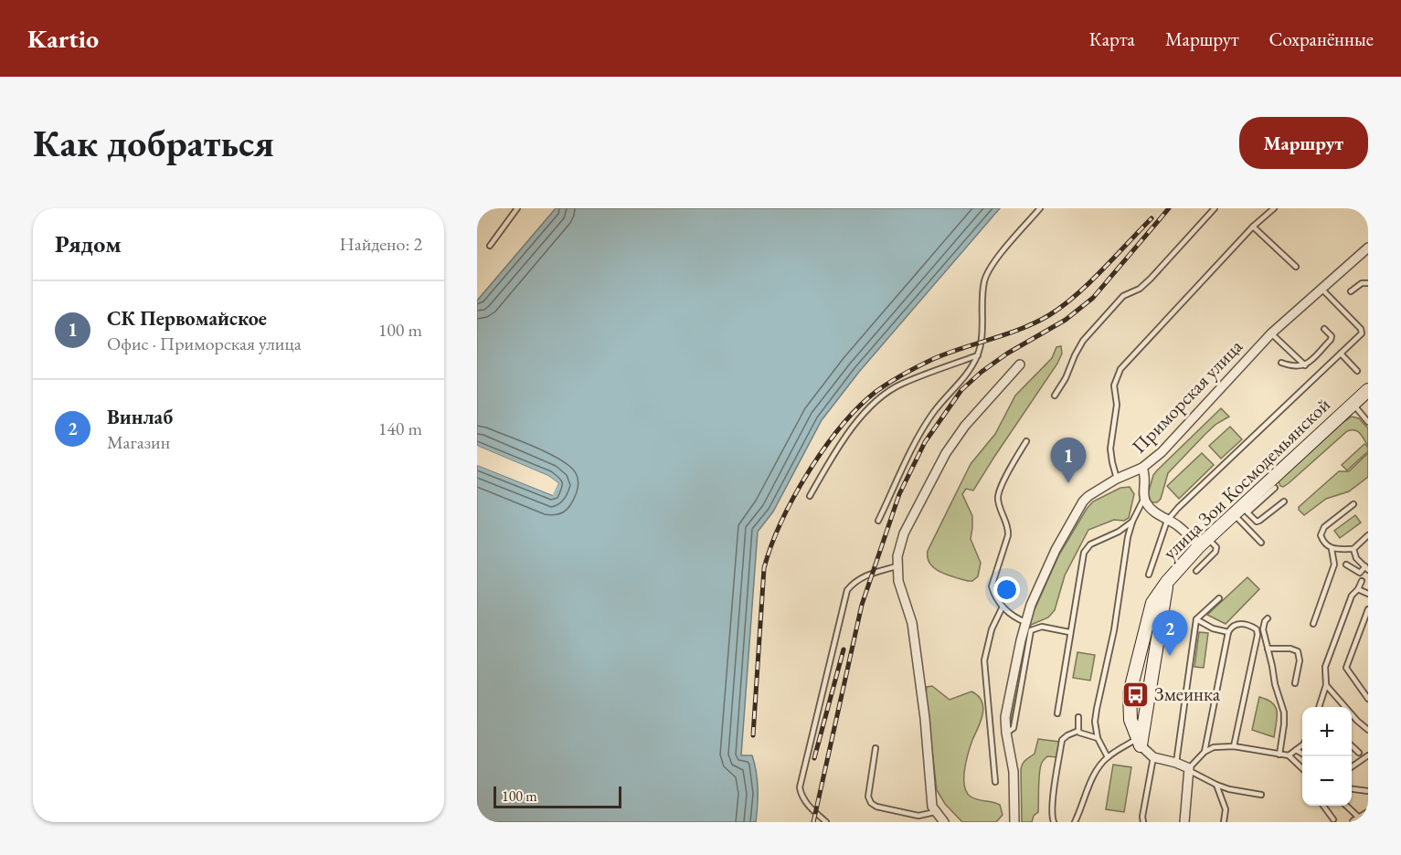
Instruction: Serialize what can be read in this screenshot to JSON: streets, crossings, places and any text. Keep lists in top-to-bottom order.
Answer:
{
  "streets": {
    "main road": ["улица Зои Космодемьянской"],
    "street": ["Приморская улица"]
  },
  "places": {
    "bus stop": ["Змеинка"]
  },
  "scale_bar": "100 m",
  "page": {
    "header": "Kartio",
    "nav": ["Карта", "Маршрут", "Сохранённые"],
    "buttons": "Маршрут",
    "title": "Как добраться",
    "heading": ["Рядом", "Найдено: 2"],
    "list": [
      {
        "mark": "1",
        "name": "СК Первомайское",
        "note": "Офис · Приморская улица",
        "value": "100 m"
      },
      {
        "mark": "2",
        "name": "Винлаб",
        "note": "Магазин",
        "value": "140 m"
      }
    ],
    "pins": ["1", "2"],
    "map_buttons": ["+", "−"],
    "scale": "100 m"
  }
}
